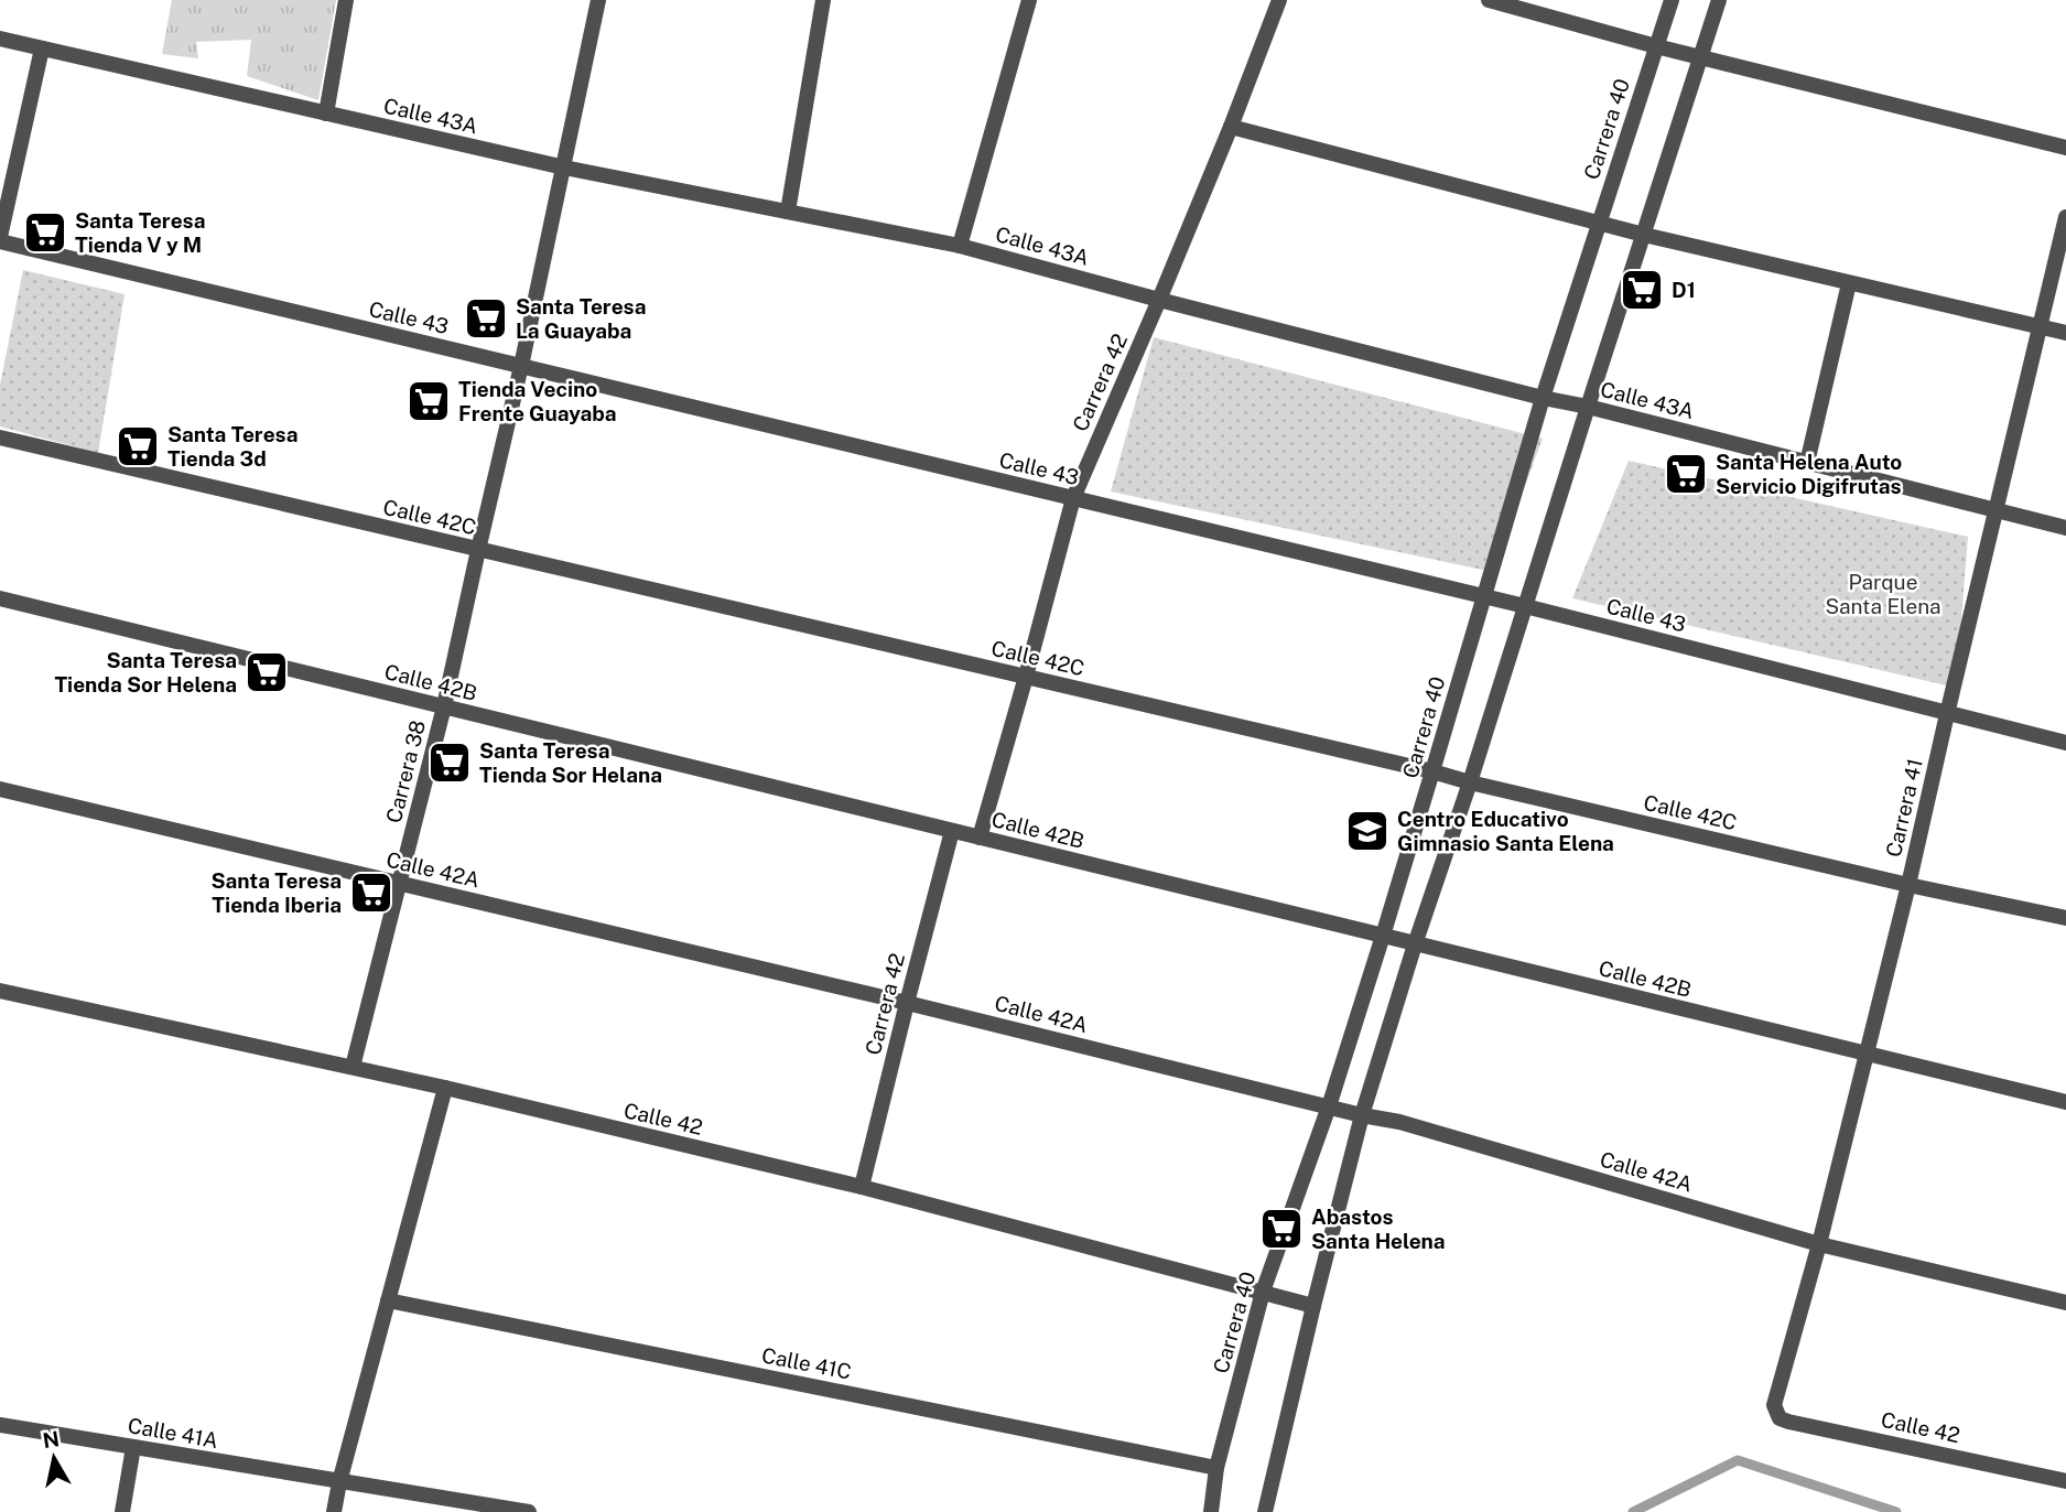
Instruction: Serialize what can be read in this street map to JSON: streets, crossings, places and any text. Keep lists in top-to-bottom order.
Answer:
{
  "streets": {
    "street": [
      "Calle 43A",
      "Carrera 40",
      "Calle 43",
      "Carrera 42",
      "Calle 42C",
      "Calle 42B",
      "Carrera 38",
      "Carrera 41",
      "Calle 42A",
      "Calle 42",
      "Calle 41C",
      "Calle 41A"
    ]
  },
  "crossings": [
    ["Calle 43A", "Carrera 40"],
    ["Calle 43A", "Carrera 42"],
    ["Calle 43A", "Carrera 38"],
    ["Calle 43A", "Carrera 41"],
    ["Carrera 40", "Calle 43"],
    ["Carrera 40", "Calle 42C"],
    ["Carrera 40", "Calle 42B"],
    ["Carrera 40", "Calle 42A"],
    ["Carrera 40", "Calle 42"],
    ["Carrera 40", "Calle 41C"],
    ["Calle 43", "Carrera 42"],
    ["Calle 43", "Carrera 38"],
    ["Calle 43", "Carrera 41"],
    ["Carrera 42", "Calle 42C"],
    ["Carrera 42", "Calle 42B"],
    ["Carrera 42", "Calle 42A"],
    ["Carrera 42", "Calle 42"],
    ["Calle 42C", "Carrera 38"],
    ["Calle 42C", "Carrera 41"],
    ["Calle 42B", "Carrera 38"],
    ["Calle 42B", "Carrera 41"],
    ["Carrera 38", "Calle 42A"],
    ["Carrera 38", "Calle 42"],
    ["Carrera 41", "Calle 42A"],
    ["Carrera 41", "Calle 42"]
  ],
  "parks": ["Parque Santa Elena"],
  "places": {
    "supermarket": [
      "Santa Teresa Tienda V y M",
      "D1",
      "Santa Teresa La Guayaba",
      "Tienda Vecino Frente Guayaba",
      "Santa Teresa Tienda 3d",
      "Santa Helena Auto Servicio Digifrutas",
      "Santa Teresa Tienda Sor Helena",
      "Santa Teresa Tienda Sor Helana",
      "Santa Teresa Tienda Iberia",
      "Abastos Santa Helena"
    ],
    "school or university": ["Centro Educativo Gimnasio Santa Elena"]
  },
  "north": "top"
}
